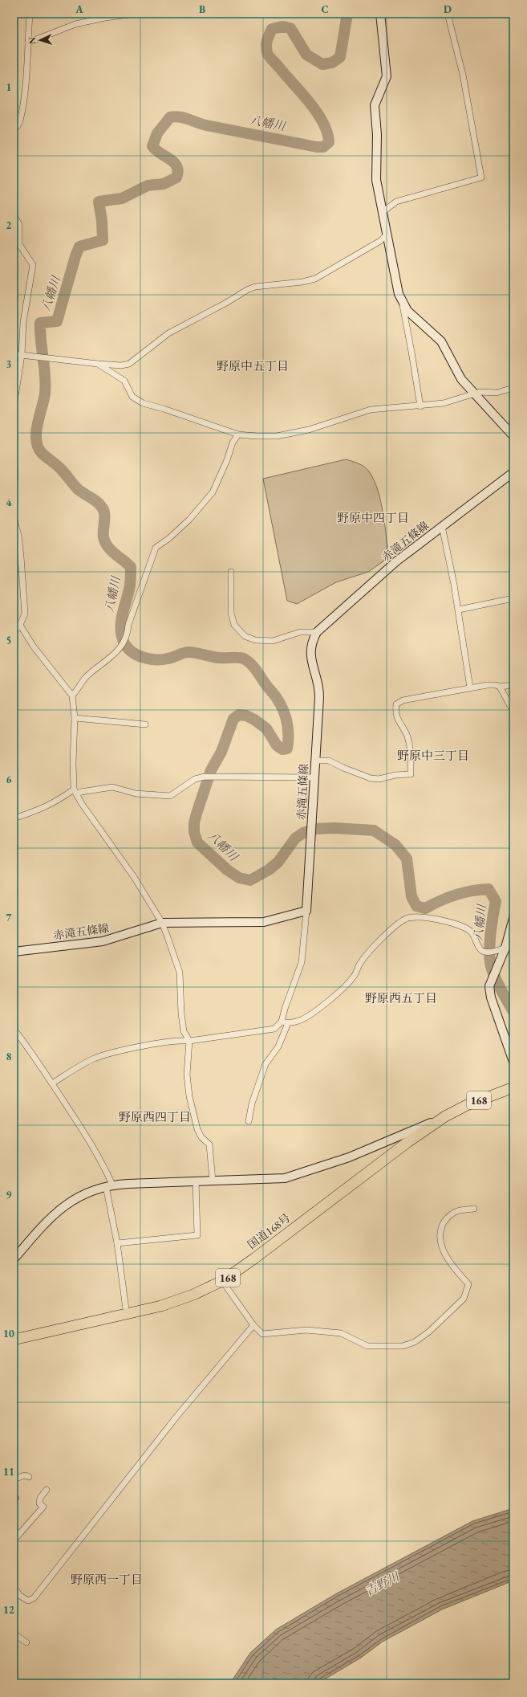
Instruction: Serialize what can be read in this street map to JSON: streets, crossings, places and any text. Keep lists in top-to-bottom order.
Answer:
{
  "streets": {
    "highway": ["168", "国道168号"],
    "street": ["赤滝五條線"]
  },
  "districts": [
    "野原中五丁目",
    "野原中四丁目",
    "野原中三丁目",
    "野原西五丁目",
    "野原西四丁目",
    "野原西一丁目"
  ],
  "water": ["八幡川", "吉野川"],
  "north": "left",
  "grid": {
    "columns": [
      "A",
      "B",
      "C",
      "D"
    ],
    "rows": [
      "1",
      "2",
      "3",
      "4",
      "5",
      "6",
      "7",
      "8",
      "9",
      "10",
      "11",
      "12"
    ]
  }
}
